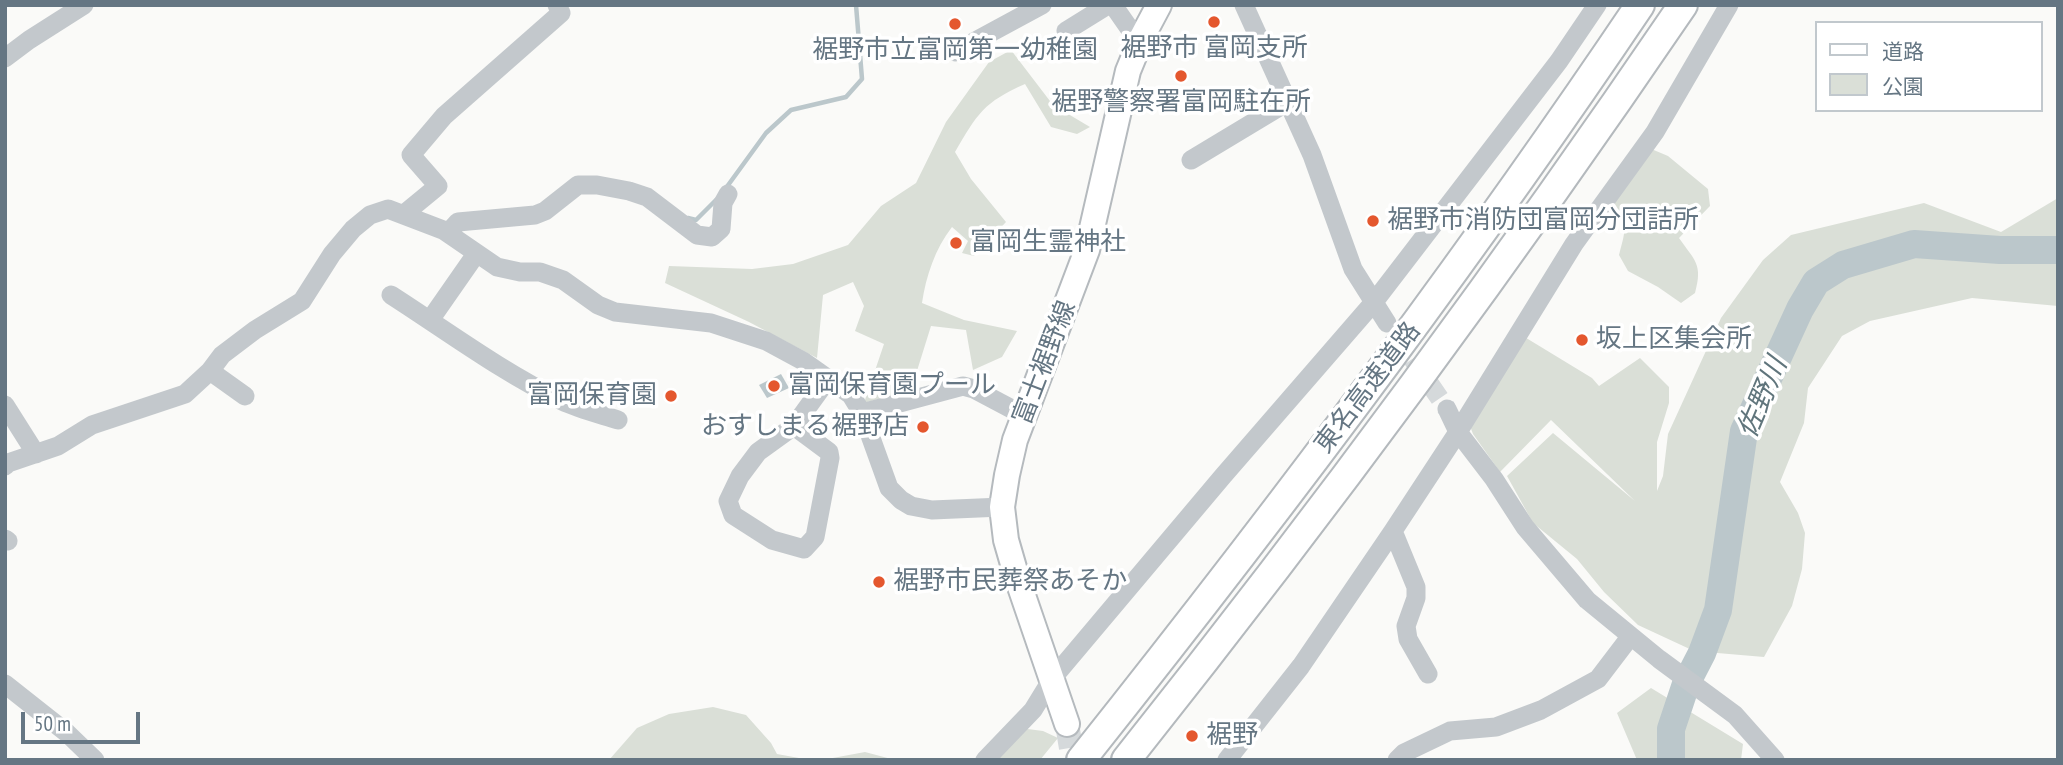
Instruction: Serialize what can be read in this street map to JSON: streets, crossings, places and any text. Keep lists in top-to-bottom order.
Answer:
{
  "streets": {
    "highway": ["東名高速道路"],
    "main road": ["富士裾野線"]
  },
  "water": ["佐野川"],
  "places": [
    "裾野市 富岡支所",
    "裾野市立富岡第一幼稚園",
    "裾野警察署富岡駐在所",
    "裾野市消防団富岡分団詰所",
    "富岡生霊神社",
    "坂上区集会所",
    "富岡保育園プール",
    "富岡保育園",
    "おすしまる裾野店",
    "裾野市民葬祭あそか",
    "裾野"
  ],
  "legend": ["道路", "公園"],
  "scale_bar": "50 m"
}
